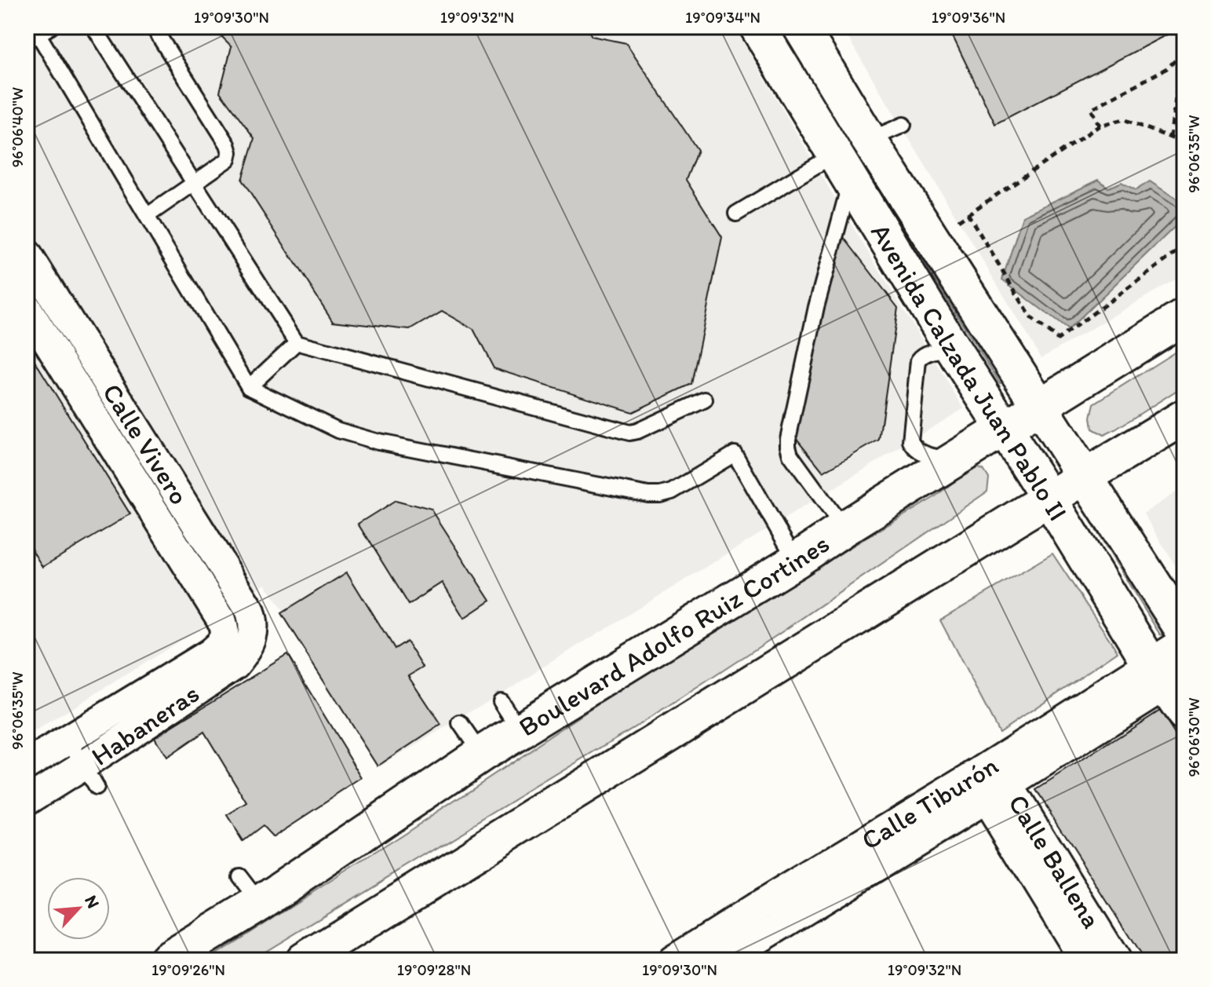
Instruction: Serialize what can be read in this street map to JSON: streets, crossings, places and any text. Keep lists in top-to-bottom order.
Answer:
{
  "streets": {
    "main road": ["Avenida Calzada Juan Pablo II", "Boulevard Adolfo Ruiz Cortines"],
    "street": [
      "Calle Vivero",
      "Habaneras",
      "Calle Tiburón",
      "Calle Ballena"
    ]
  },
  "crossings": [
    ["Avenida Calzada Juan Pablo II", "Boulevard Adolfo Ruiz Cortines"],
    ["Avenida Calzada Juan Pablo II", "Calle Tiburón"],
    ["Calle Vivero", "Habaneras"],
    ["Calle Tiburón", "Calle Ballena"]
  ],
  "north": "top right",
  "coordinates": [
    "19°09'30\"N",
    "19°09'32\"N",
    "19°09'34\"N",
    "19°09'36\"N",
    "96°06'40\"W",
    "96°06'35\"W",
    "96°06'30\"W",
    "19°09'26\"N",
    "19°09'28\"N"
  ]
}
